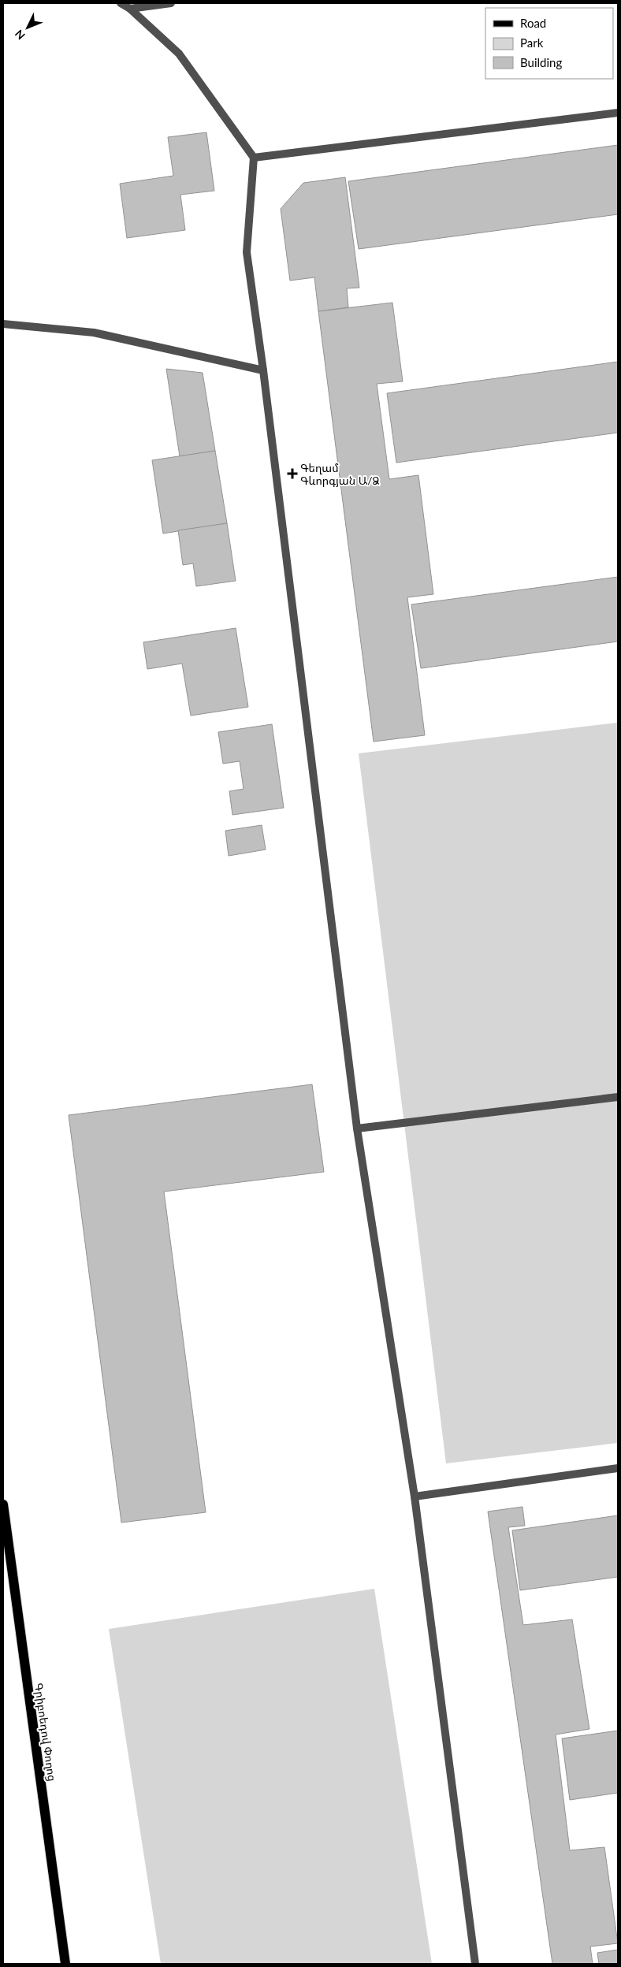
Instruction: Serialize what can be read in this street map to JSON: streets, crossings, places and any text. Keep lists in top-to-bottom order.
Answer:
{
  "streets": {
    "main road": ["Գրիբոեդով Փողոց"]
  },
  "places": {
    "health": ["Գեղամ Գևորգյան Ա/Ձ"]
  },
  "legend": ["Road", "Park", "Building"],
  "north": "bottom left"
}
